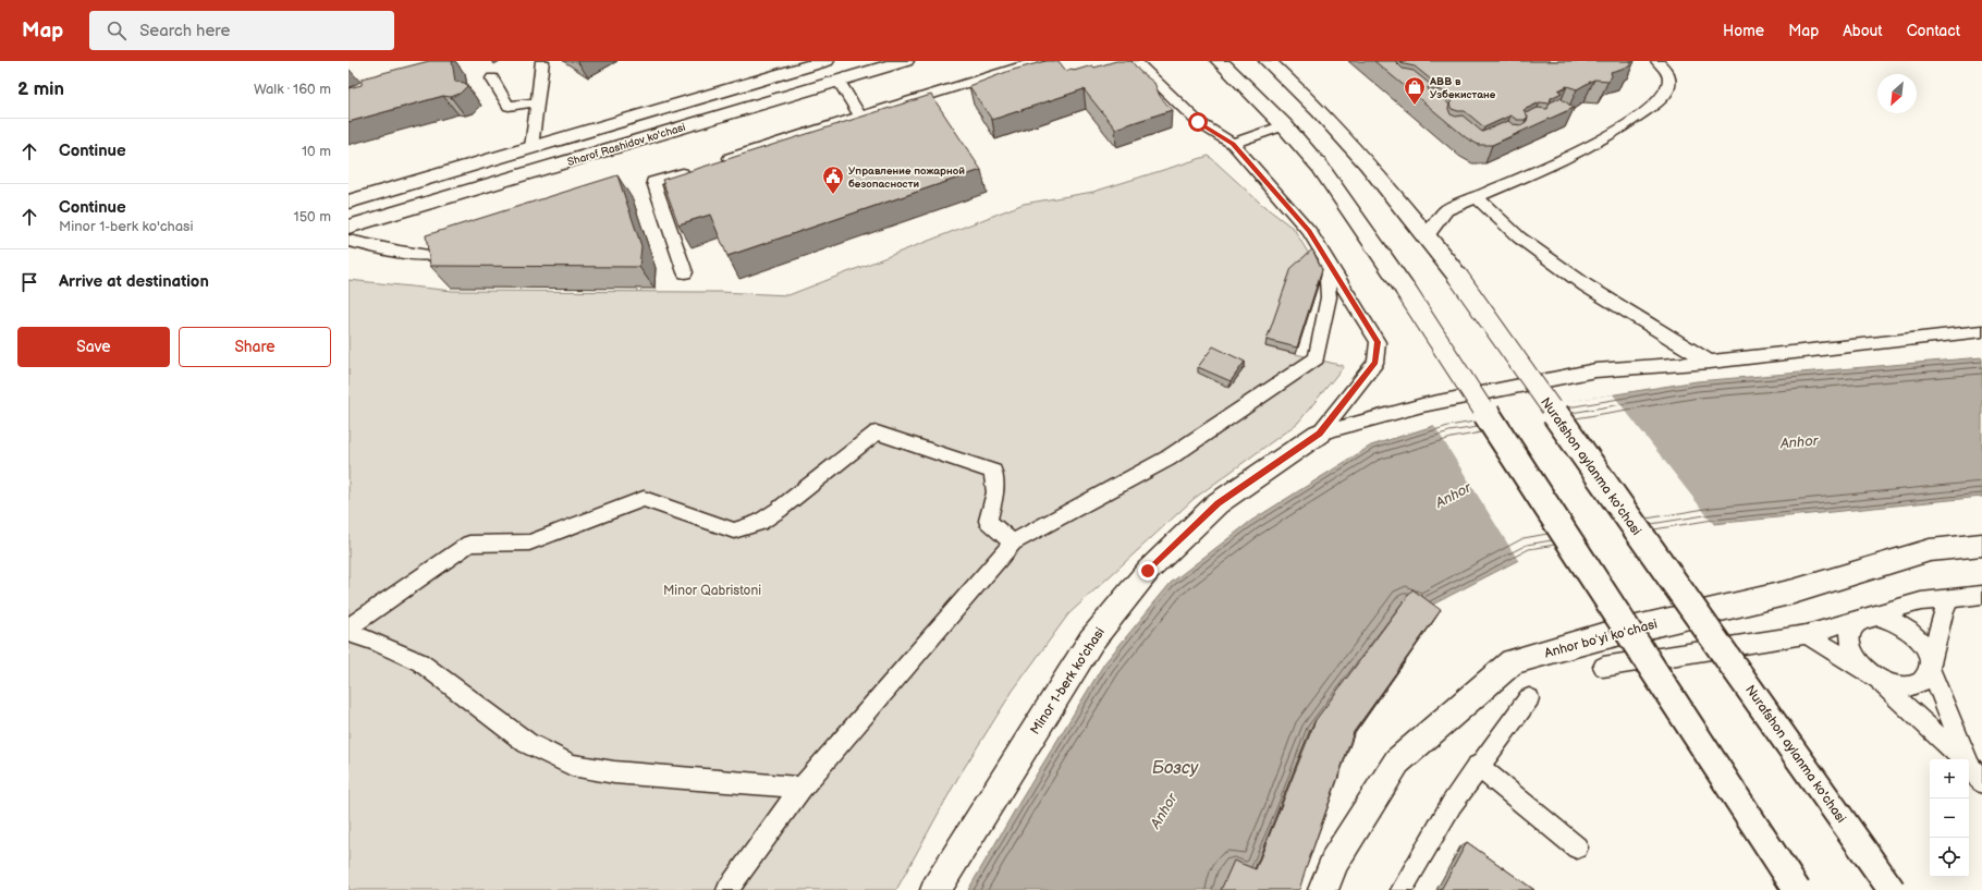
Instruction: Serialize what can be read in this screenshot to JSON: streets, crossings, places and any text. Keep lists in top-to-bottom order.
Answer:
{
  "streets": {
    "main road": [
      "Sharof Rashidov ko'chasi",
      "Nurafshon aylanma ko'chasi",
      "Anhor boʻyi koʻchasi",
      "Minor 1-berk ko'chasi"
    ]
  },
  "water": ["Anhor", "Бозсу"],
  "parks": ["Minor Qabristoni"],
  "places": {
    "shop": ["ABB в Узбекистане"],
    "public building": ["Управление пожарной безопасности"]
  },
  "north": "bottom left",
  "page": {
    "header": "Map",
    "search": "Search here",
    "nav": [
      "Home",
      "Map",
      "About",
      "Contact"
    ],
    "heading": ["2 min", "Walk · 160 m"],
    "list": [
      ["Continue", "10 m"],
      ["Continue", "Minor 1-berk ko'chasi", "150 m"],
      "Arrive at destination"
    ],
    "buttons": ["Save", "Share"],
    "map_buttons": ["+", "−"]
  }
}
